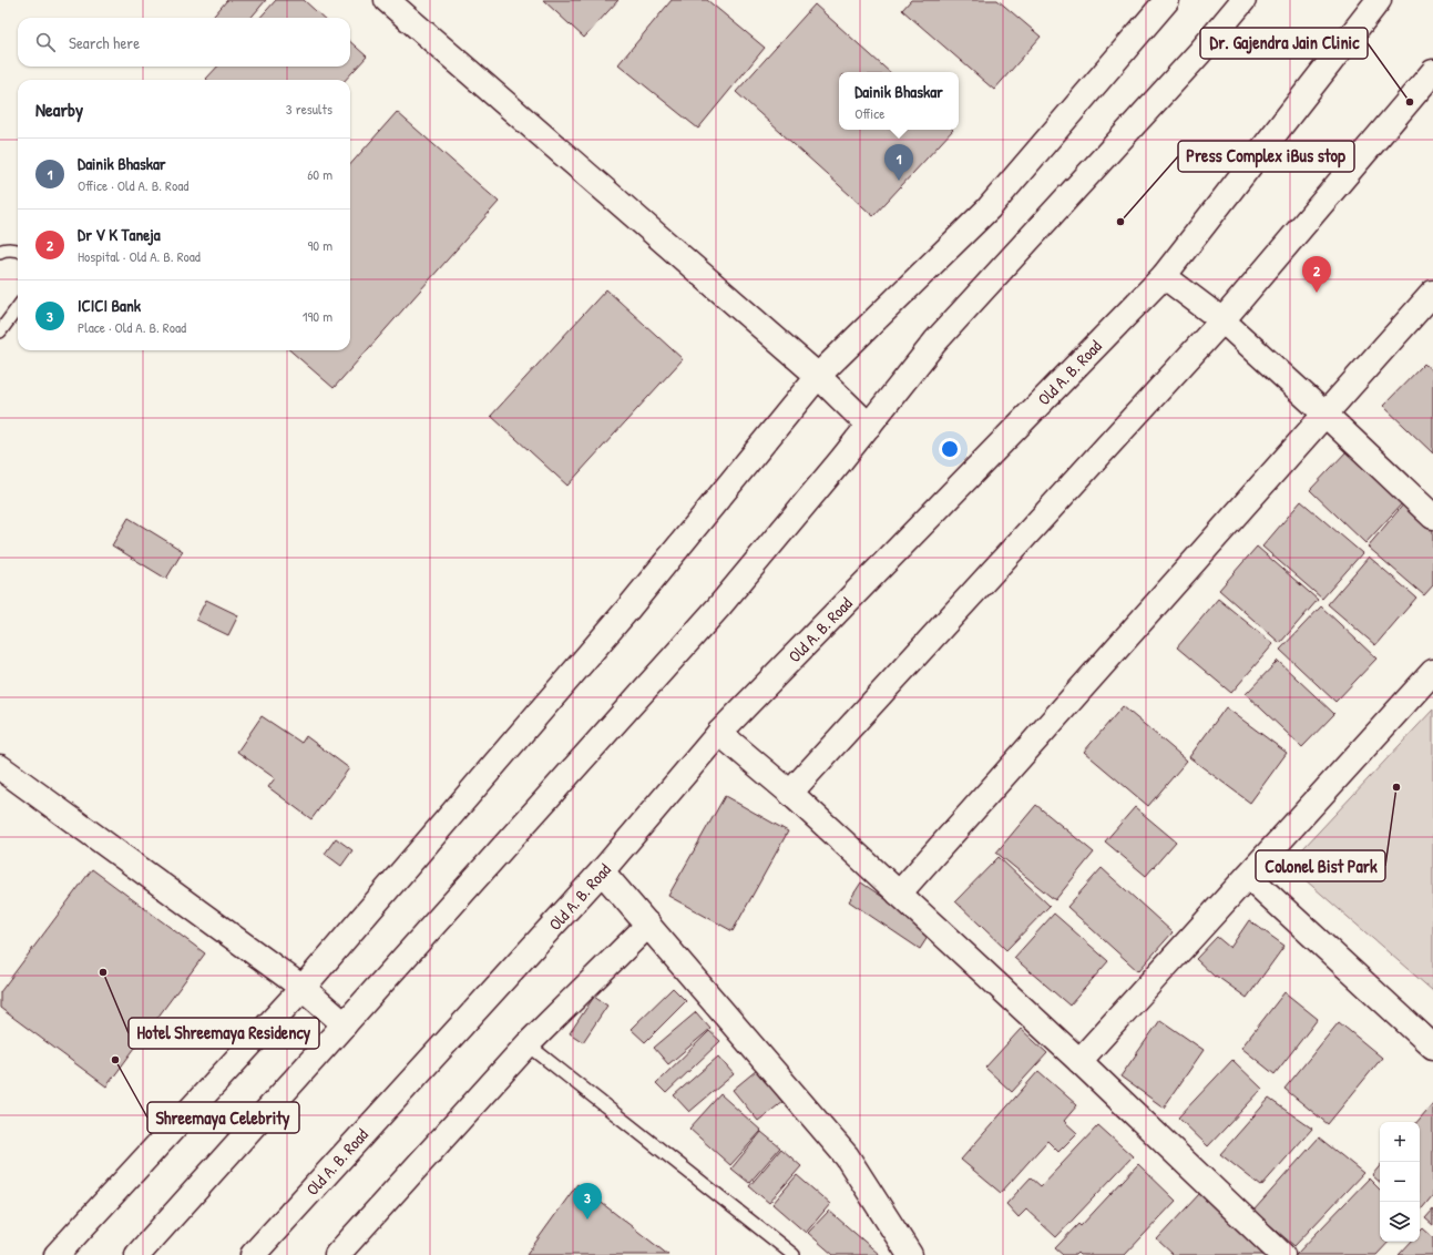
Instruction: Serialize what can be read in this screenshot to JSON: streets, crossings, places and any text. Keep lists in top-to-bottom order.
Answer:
{
  "streets": {
    "street": ["Old A. B. Road"]
  },
  "places": [
    "Dr. Gajendra Jain Clinic",
    "Press Complex iBus stop",
    "Colonel Bist Park",
    "Hotel Shreemaya Residency",
    "Shreemaya Celebrity"
  ],
  "page": {
    "search": "Search here",
    "popup": ["Dainik Bhaskar", "Office"],
    "heading": ["Nearby", "3 results"],
    "list": [
      {
        "mark": "1",
        "name": "Dainik Bhaskar",
        "note": "Office · Old A. B. Road",
        "value": "60 m"
      },
      {
        "mark": "2",
        "name": "Dr V K Taneja",
        "note": "Hospital · Old A. B. Road",
        "value": "90 m"
      },
      {
        "mark": "3",
        "name": "ICICI Bank",
        "note": "Place · Old A. B. Road",
        "value": "190 m"
      }
    ],
    "pins": ["1", "2", "3"],
    "map_buttons": ["+", "−"]
  }
}
